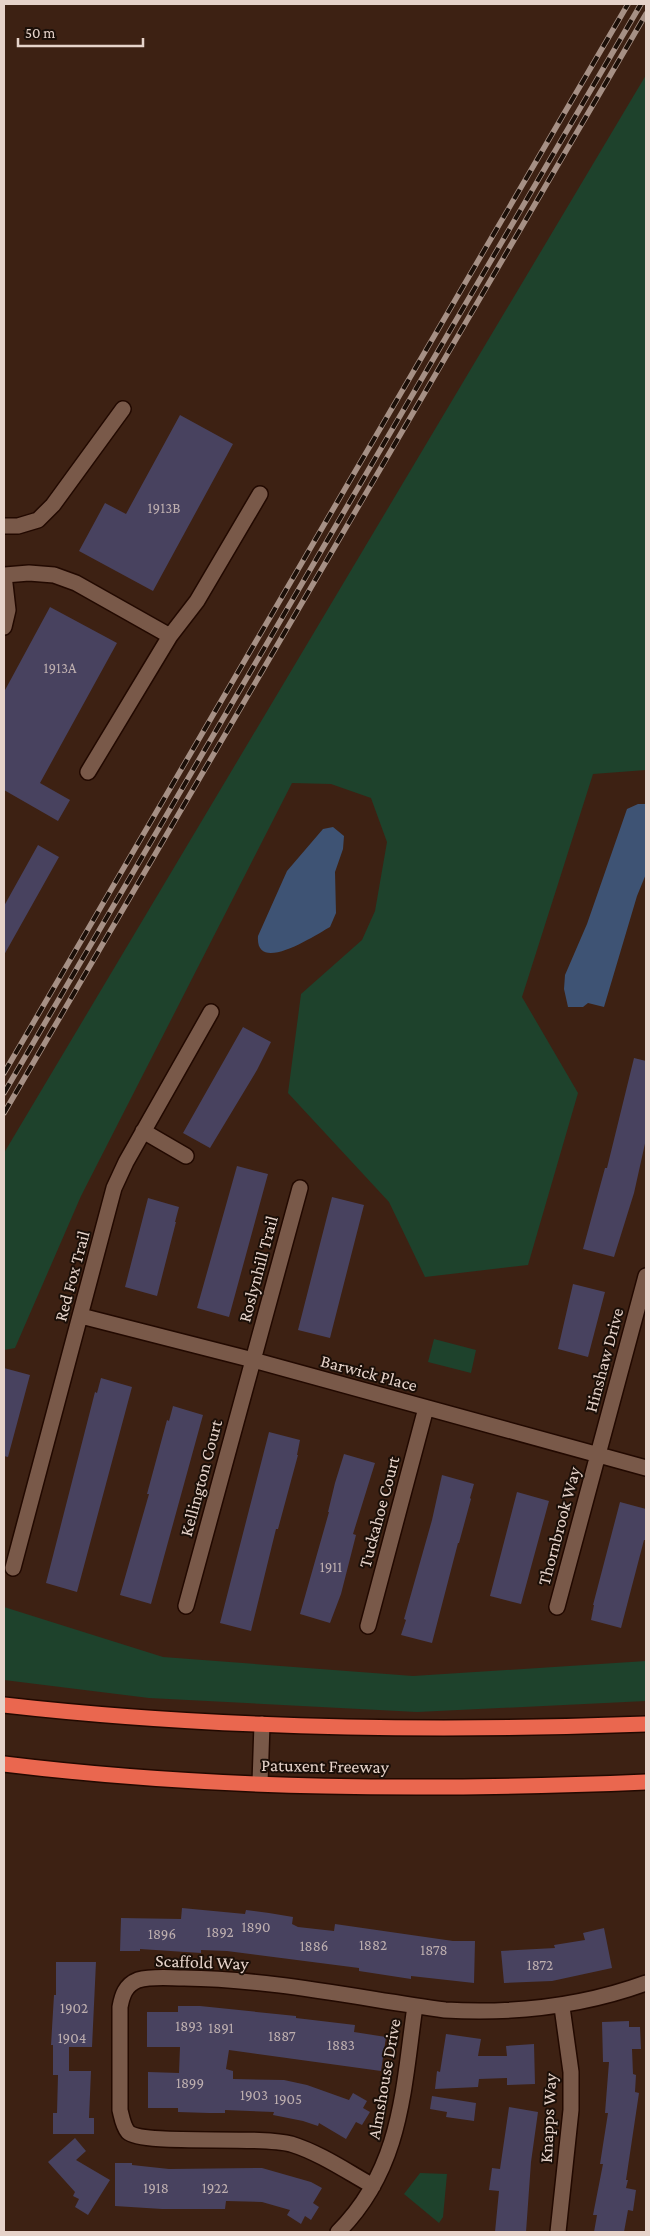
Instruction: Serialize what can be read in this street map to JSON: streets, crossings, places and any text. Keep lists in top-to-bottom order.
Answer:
{
  "streets": {
    "highway": ["Patuxent Freeway"],
    "street": [
      "Roslynhill Trail",
      "Red Fox Trail",
      "Hinshaw Drive",
      "Barwick Place",
      "Kellington Court",
      "Tuckahoe Court",
      "Thornbrook Way",
      "Scaffold Way",
      "Almshouse Drive",
      "Knapps Way"
    ]
  },
  "crossings": [
    ["Roslynhill Trail", "Barwick Place"],
    ["Roslynhill Trail", "Kellington Court"],
    ["Red Fox Trail", "Barwick Place"],
    ["Hinshaw Drive", "Barwick Place"],
    ["Hinshaw Drive", "Thornbrook Way"],
    ["Barwick Place", "Kellington Court"],
    ["Barwick Place", "Tuckahoe Court"],
    ["Barwick Place", "Thornbrook Way"],
    ["Scaffold Way", "Almshouse Drive"],
    ["Scaffold Way", "Knapps Way"]
  ],
  "house_numbers": [
    "1913B",
    "1913A",
    "1911",
    "1890",
    "1892",
    "1896",
    "1882",
    "1886",
    "1878",
    "1872",
    "1902",
    "1893",
    "1891",
    "1887",
    "1904",
    "1883",
    "1899",
    "1903",
    "1905",
    "1918",
    "1922"
  ],
  "scale_bar": "50 m"
}
